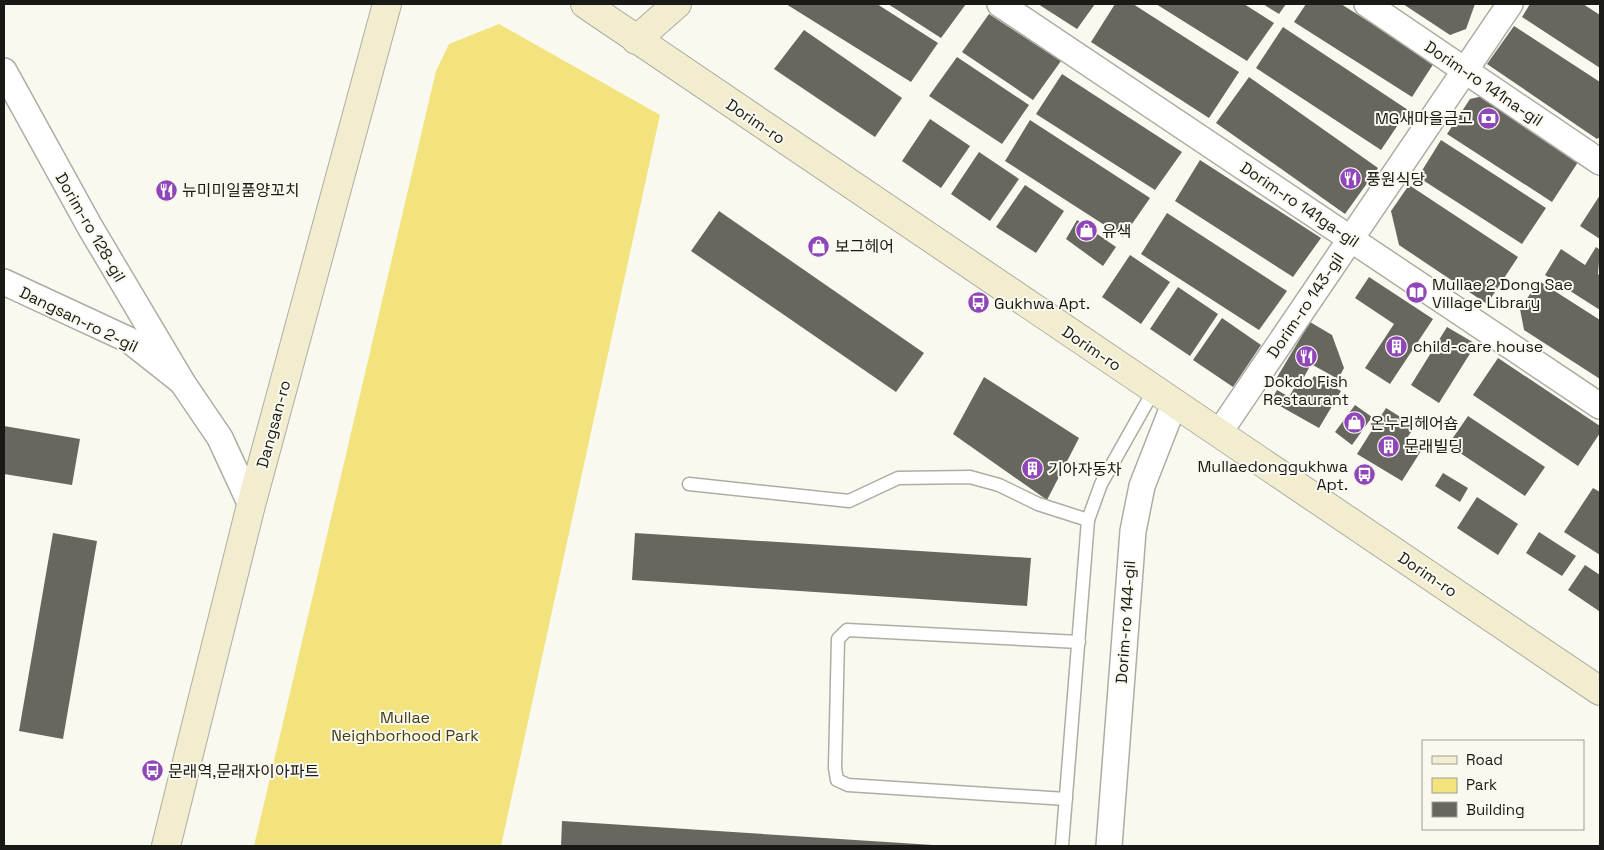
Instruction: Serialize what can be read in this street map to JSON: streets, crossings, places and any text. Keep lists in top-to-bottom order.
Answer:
{
  "streets": {
    "main road": ["Dorim-ro", "Dangsan-ro"],
    "street": [
      "Dorim-ro 141na-gil",
      "Dorim-ro 141ga-gil",
      "Dorim-ro 128-gil",
      "Dorim-ro 143-gil",
      "Dangsan-ro 2-gil",
      "Dorim-ro 144-gil"
    ]
  },
  "crossings": [
    ["Dorim-ro 141na-gil", "Dorim-ro 143-gil"],
    ["Dorim-ro", "Dorim-ro 143-gil"],
    ["Dorim-ro", "Dorim-ro 144-gil"],
    ["Dorim-ro 141ga-gil", "Dorim-ro 143-gil"],
    ["Dorim-ro 128-gil", "Dangsan-ro 2-gil"],
    ["Dangsan-ro 2-gil", "Dangsan-ro"]
  ],
  "parks": ["Mullae Neighborhood Park"],
  "places": {
    "bank": ["MG새마을금고"],
    "restaurant": ["풍원식당", "뉴미미일품양꼬치", "Dokdo Fish Restaurant"],
    "shop": ["유색", "보그헤어", "온누리헤어숍"],
    "library": ["Mullae 2 Dong Sae Village Library"],
    "bus stop": ["Gukhwa Apt.", "Mullaedonggukhwa Apt.", "문래역,문래자이아파트"],
    "building": ["child-care house", "문래빌딩", "기아자동차"]
  },
  "legend": ["Road", "Park", "Building"]
}
